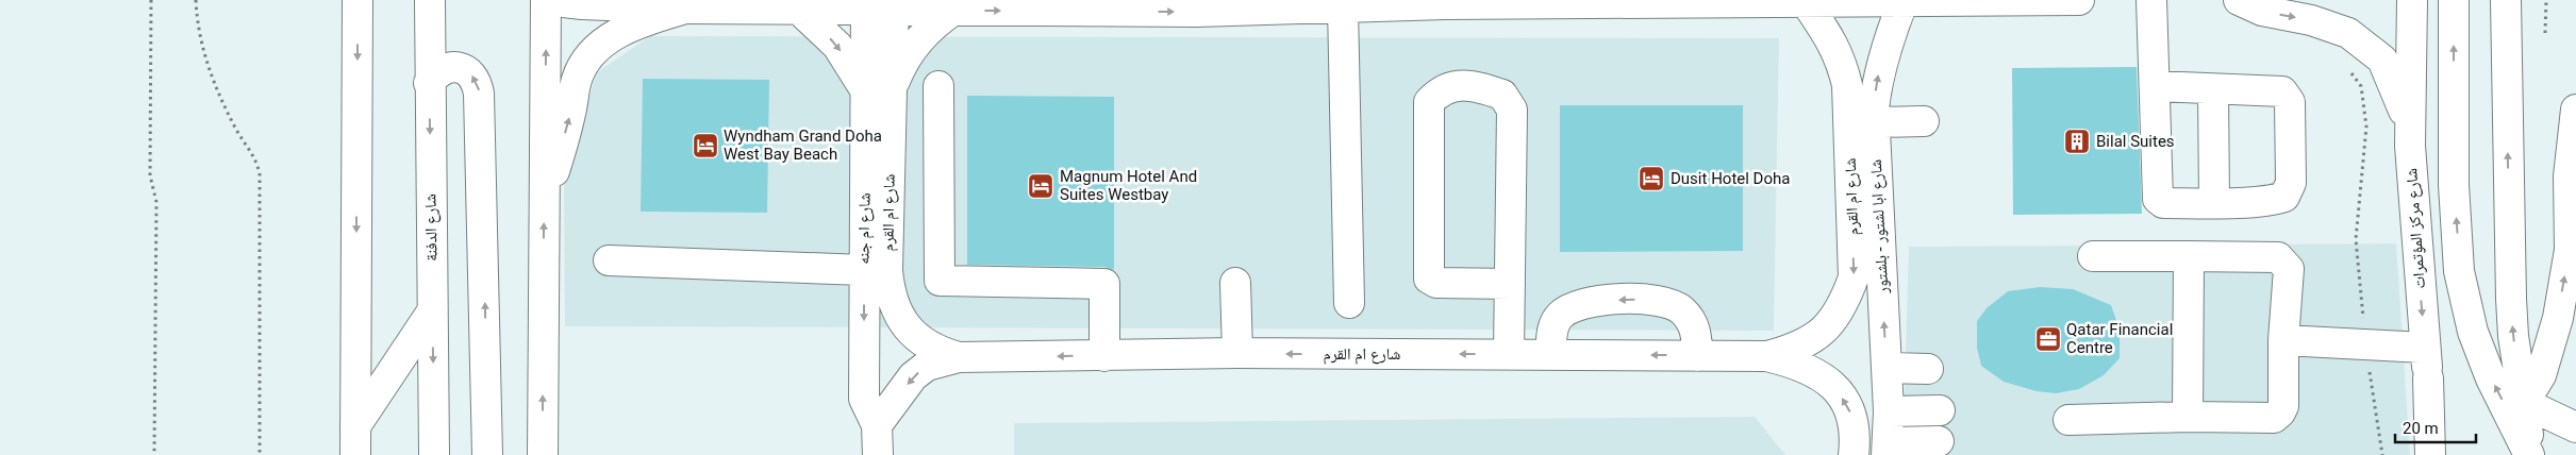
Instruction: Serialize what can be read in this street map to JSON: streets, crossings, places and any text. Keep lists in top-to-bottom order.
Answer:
{
  "streets": {
    "street": [
      "شارع ام القرم",
      "شارع ابا لشتور - بلشتور",
      "شارع الدفنة",
      "شارع ام جنه",
      "شارع مركز المؤتمرات"
    ]
  },
  "crossings": [
    ["شارع ام القرم", "شارع ام جنه"]
  ],
  "one_way": ["شارع ابا لشتور - بلشتور", "شارع ام جنه"],
  "places": {
    "building": ["Bilal Suites"],
    "hotel": ["Wyndham Grand Doha West Bay Beach", "Dusit Hotel Doha", "Magnum Hotel And Suites Westbay"],
    "office": ["Qatar Financial Centre"]
  },
  "scale_bar": "20 m"
}
